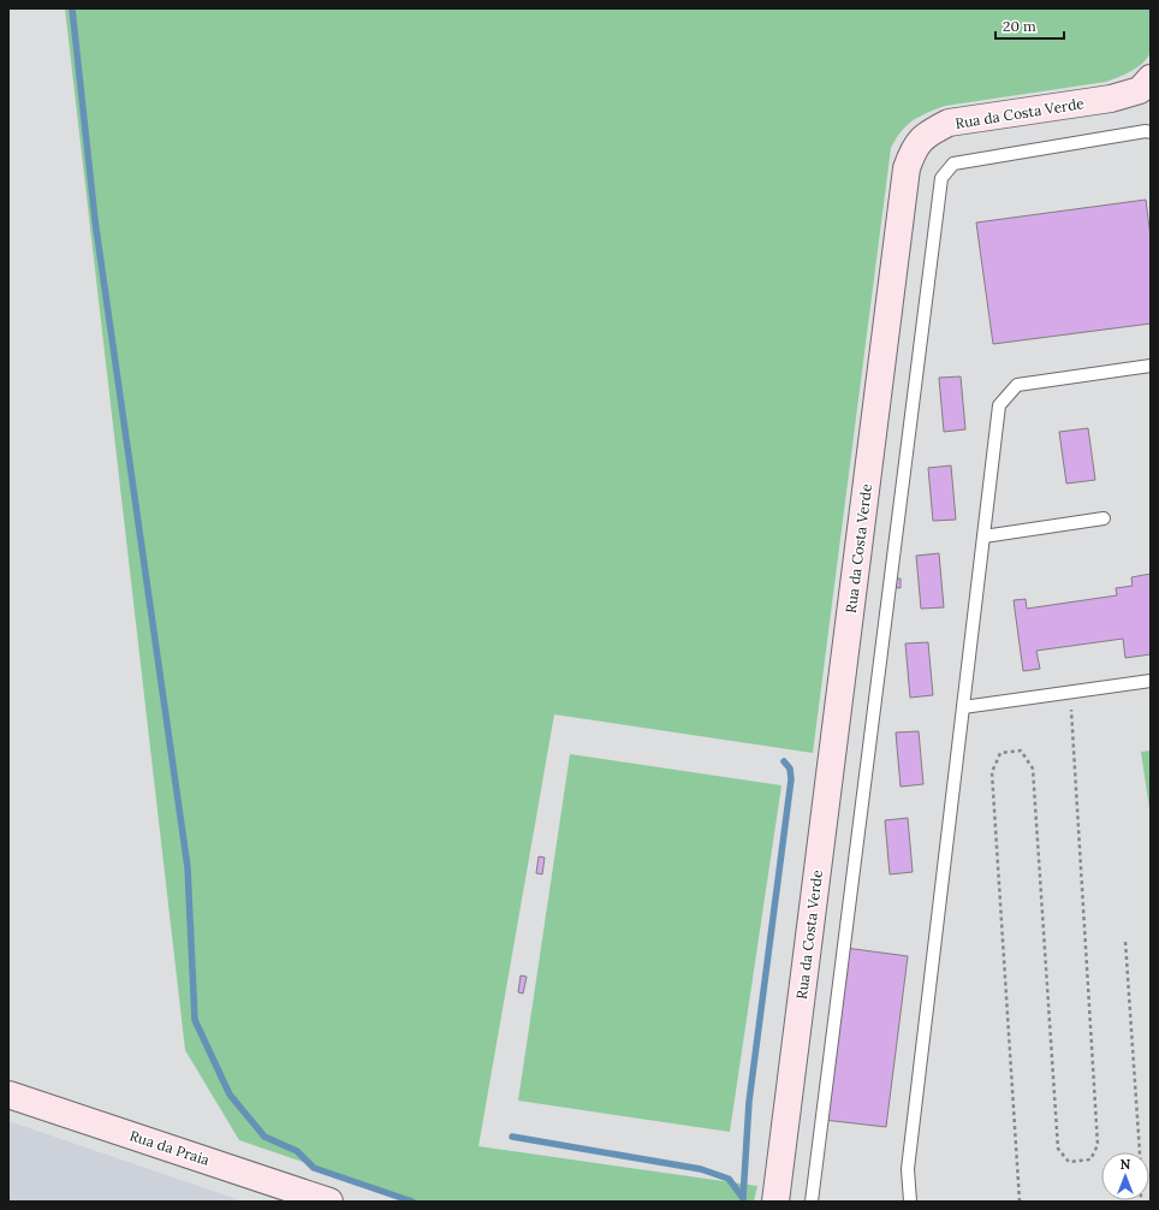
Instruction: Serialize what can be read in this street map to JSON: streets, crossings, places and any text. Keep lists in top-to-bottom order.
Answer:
{
  "streets": {
    "street": ["Rua da Costa Verde", "Rua da Praia"]
  },
  "scale_bar": "20 m",
  "north": "top"
}
